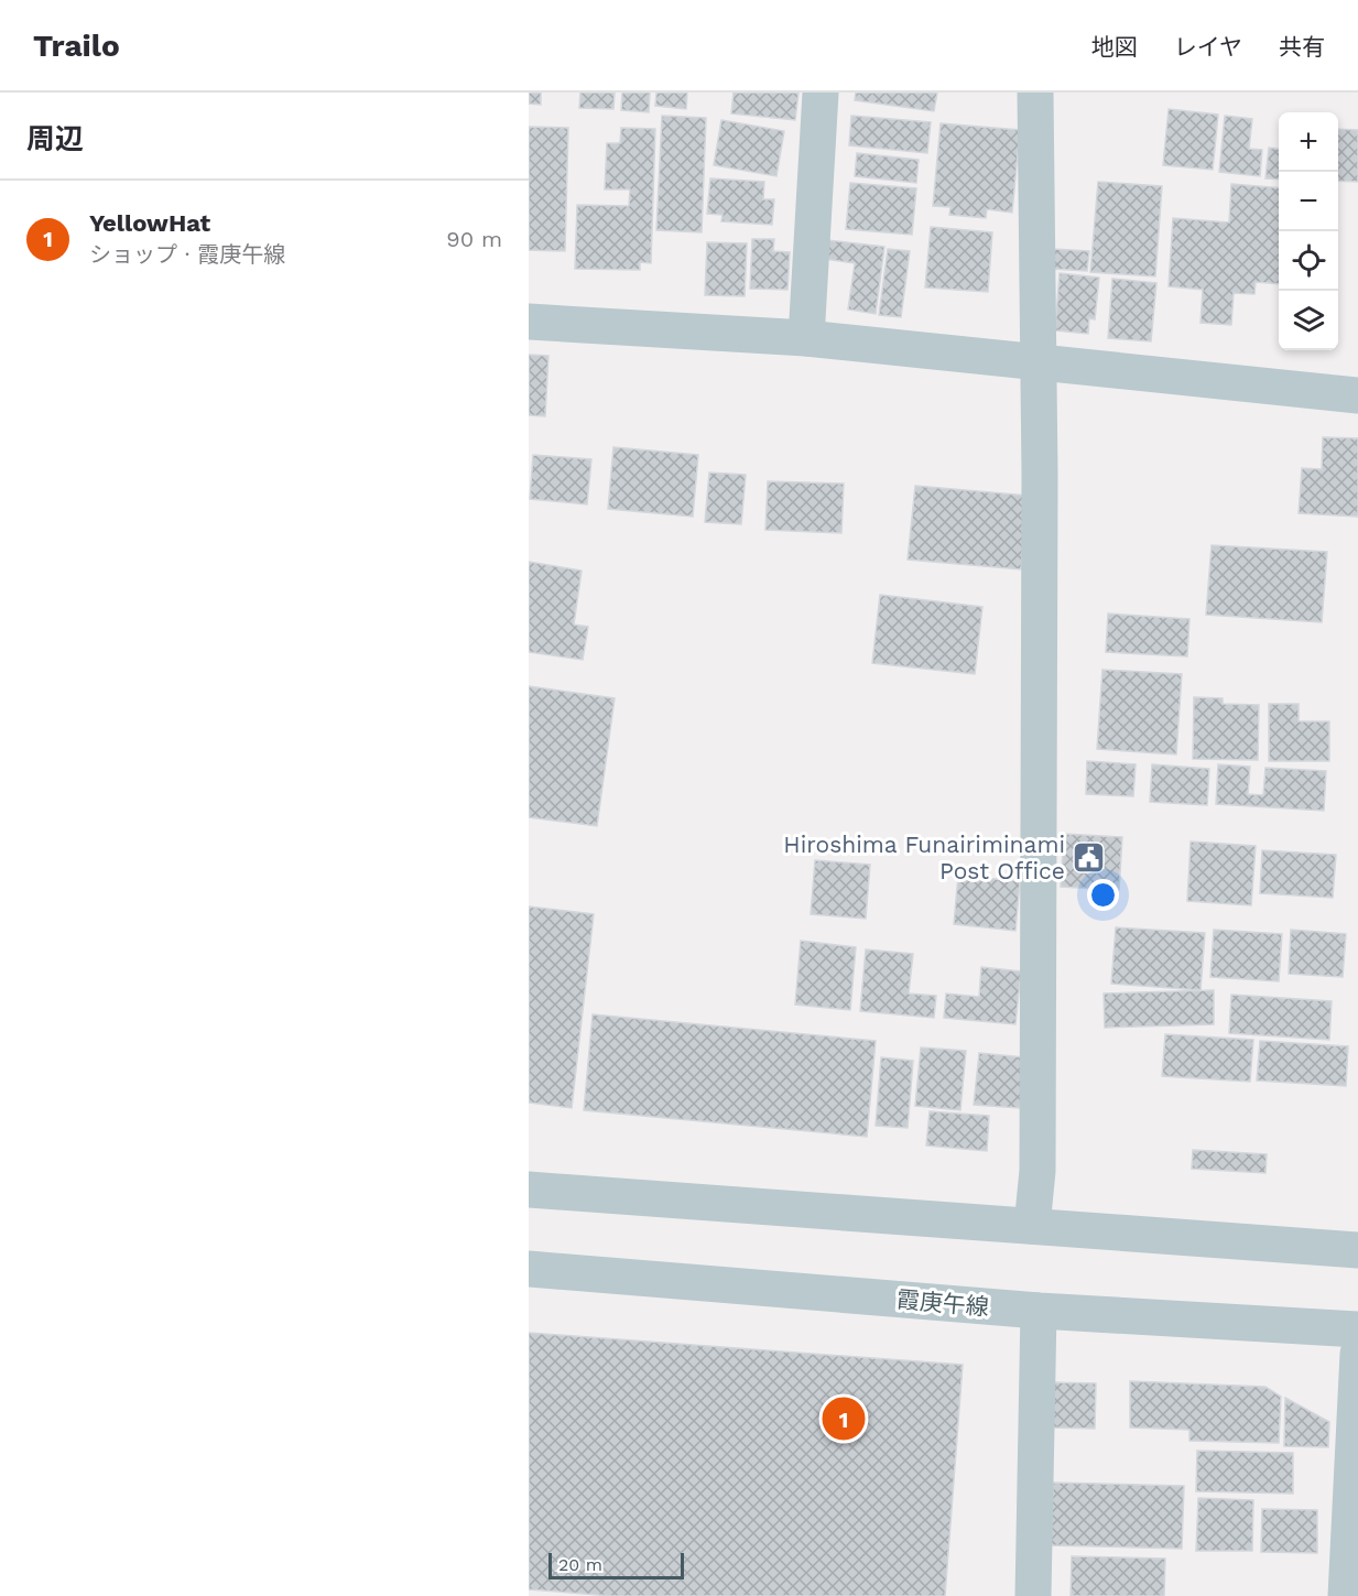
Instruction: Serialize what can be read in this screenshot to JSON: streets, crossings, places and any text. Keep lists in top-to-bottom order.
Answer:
{
  "streets": {
    "street": ["霞庚午線"]
  },
  "places": {
    "public building": ["Hiroshima Funairiminami Post Office"]
  },
  "scale_bar": "20 m",
  "page": {
    "header": "Trailo",
    "nav": ["地図", "レイヤ", "共有"],
    "heading": "周辺",
    "map_buttons": ["+", "−"],
    "list": [
      {
        "mark": "1",
        "name": "YellowHat",
        "note": "ショップ · 霞庚午線",
        "value": "90 m"
      }
    ],
    "pins": "1",
    "scale": "20 m"
  }
}
